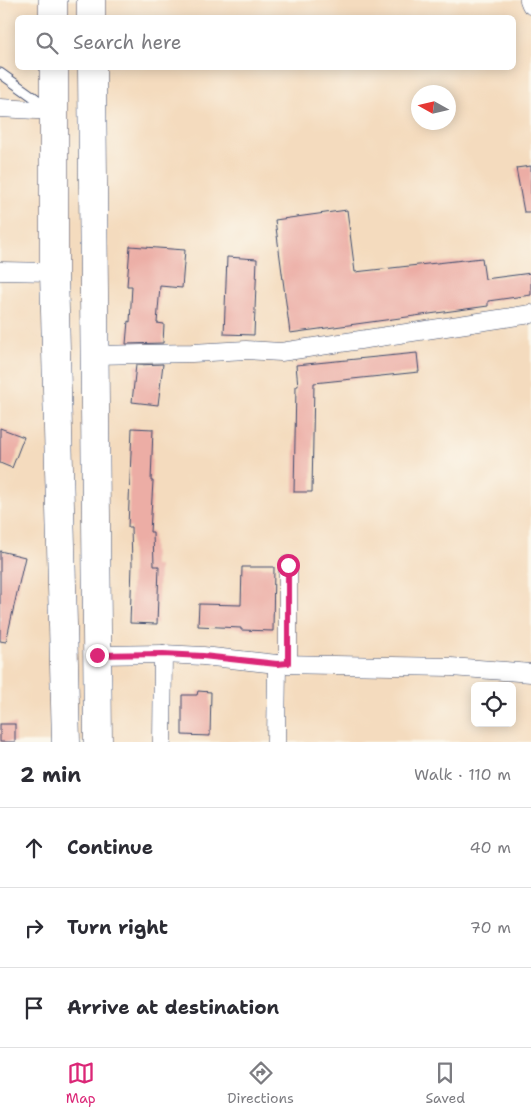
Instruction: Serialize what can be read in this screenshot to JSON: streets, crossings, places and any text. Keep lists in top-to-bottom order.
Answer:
{
  "north": "left",
  "page": {
    "search": "Search here",
    "heading": ["2 min", "Walk · 110 m"],
    "list": [
      ["Continue", "40 m"],
      ["Turn right", "70 m"],
      "Arrive at destination"
    ],
    "nav": ["Map", "Directions", "Saved"]
  }
}
